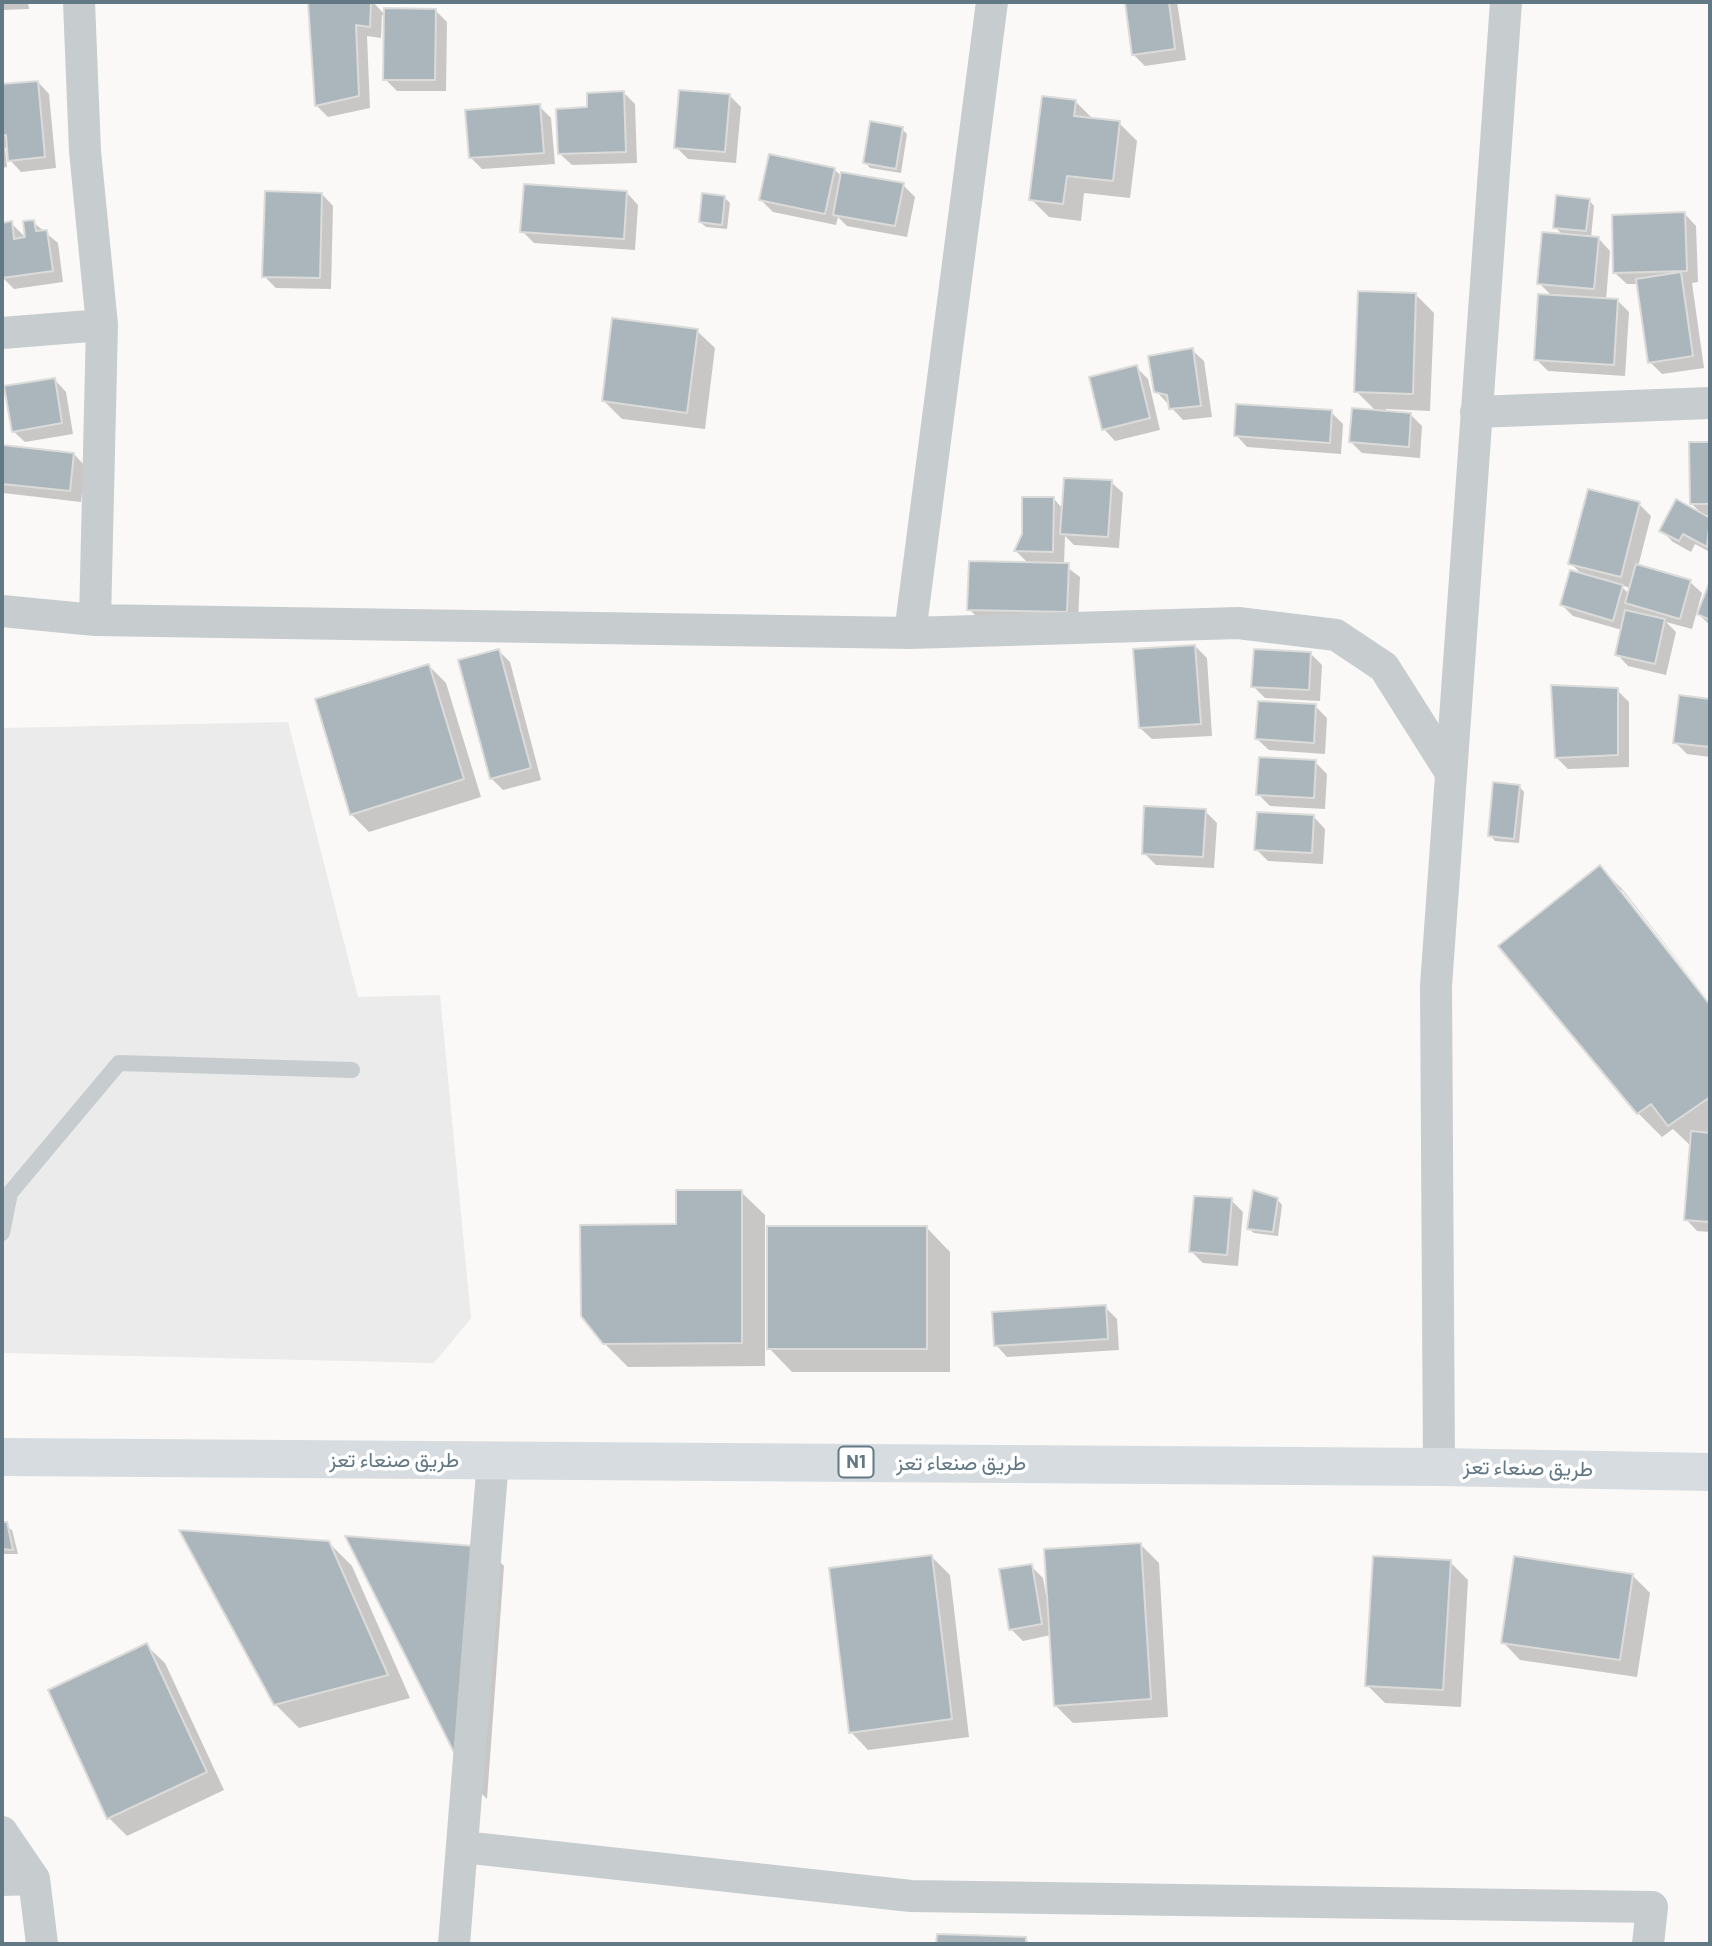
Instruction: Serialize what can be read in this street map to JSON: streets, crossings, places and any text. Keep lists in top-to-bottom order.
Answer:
{
  "streets": {
    "highway": ["طريق صنعاء تعز", "N1"]
  }
}
